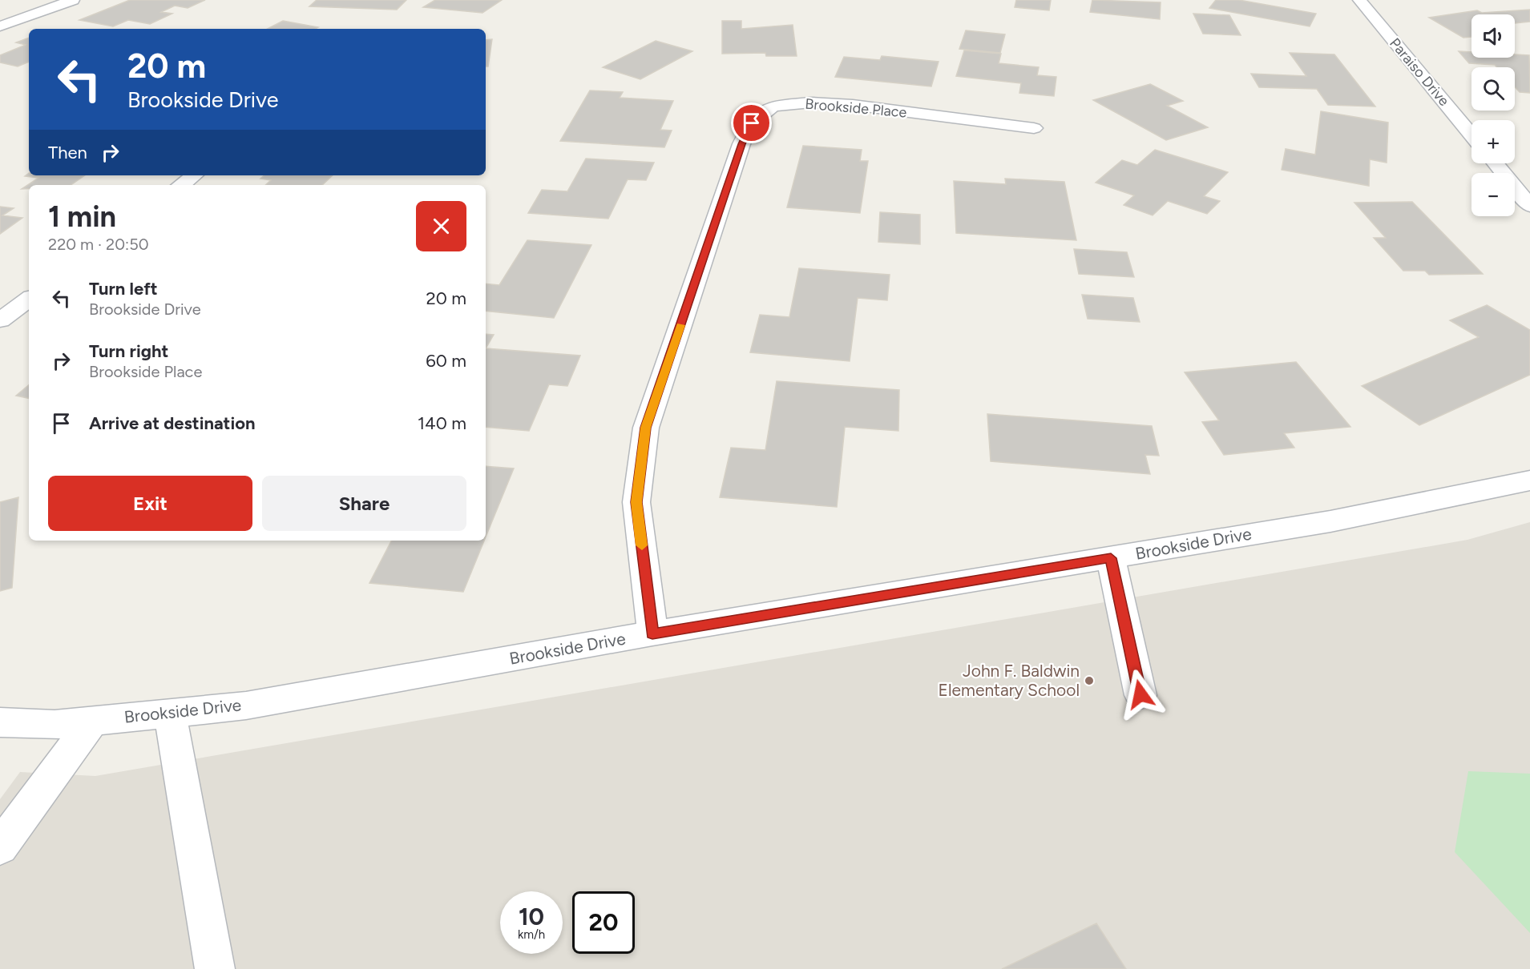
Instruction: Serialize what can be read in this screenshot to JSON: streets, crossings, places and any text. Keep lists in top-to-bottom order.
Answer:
{
  "streets": {
    "street": ["Paraiso Drive", "Brookside Place", "Brookside Drive"]
  },
  "crossings": [
    ["Brookside Place", "Brookside Drive"]
  ],
  "places": ["John F. Baldwin Elementary School"],
  "page": {
    "map_buttons": ["+", "−"],
    "turn": ["20 m", "Brookside Drive"],
    "then": "Then",
    "heading": ["1 min", "220 m · 20:50"],
    "list": [
      {
        "name": "Turn left",
        "note": "Brookside Drive",
        "value": "20 m"
      },
      {
        "name": "Turn right",
        "note": "Brookside Place",
        "value": "60 m"
      },
      {
        "name": "Arrive at destination",
        "value": "140 m"
      }
    ],
    "buttons": ["Exit", "Share"],
    "speed": "10 km/h",
    "limit": "20"
  }
}
